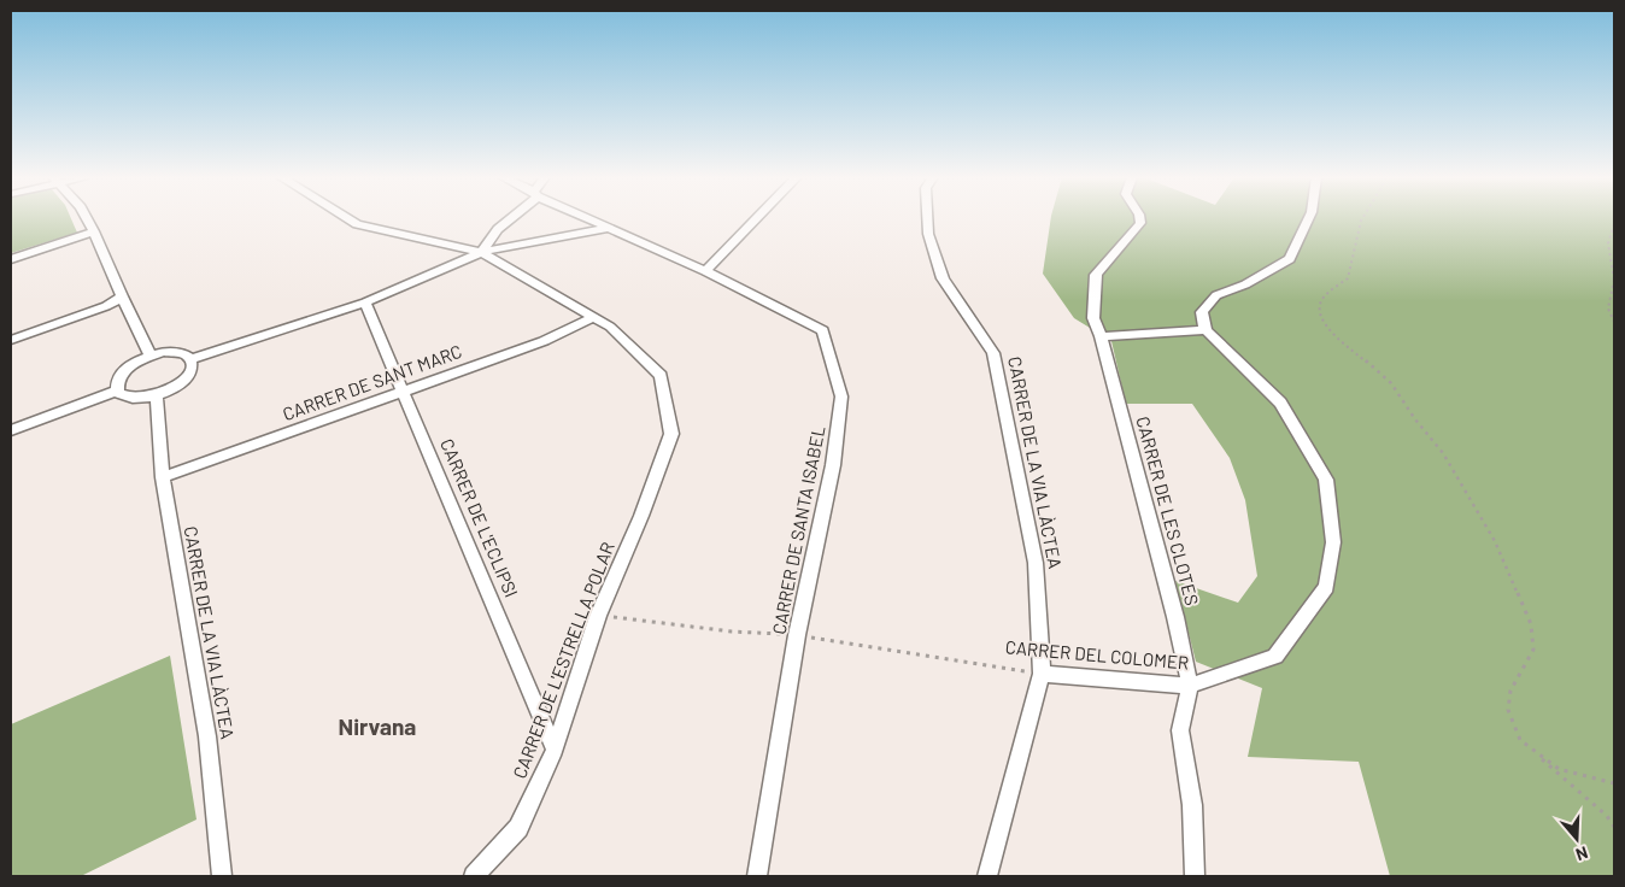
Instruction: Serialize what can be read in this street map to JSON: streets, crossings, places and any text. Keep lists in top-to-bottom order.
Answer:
{
  "streets": {
    "street": [
      "CARRER DE SANT MARC",
      "CARRER DE LA VIA LÀCTEA",
      "CARRER DE LES CLOTES",
      "CARRER DE L'ECLIPSI",
      "CARRER DE SANTA ISABEL",
      "CARRER DEL COLOMER",
      "CARRER DE L'ESTRELLA POLAR"
    ]
  },
  "crossings": [
    ["CARRER DE SANT MARC", "CARRER DE LA VIA LÀCTEA"],
    ["CARRER DE SANT MARC", "CARRER DE L'ECLIPSI"],
    ["CARRER DE SANT MARC", "CARRER DE L'ESTRELLA POLAR"],
    ["CARRER DE LA VIA LÀCTEA", "CARRER DEL COLOMER"],
    ["CARRER DE LES CLOTES", "CARRER DEL COLOMER"],
    ["CARRER DE L'ECLIPSI", "CARRER DE L'ESTRELLA POLAR"],
    ["CARRER DE SANTA ISABEL", "CARRER DEL COLOMER"],
    ["CARRER DEL COLOMER", "CARRER DE L'ESTRELLA POLAR"]
  ],
  "districts": ["Nirvana"],
  "north": "bottom"
}
